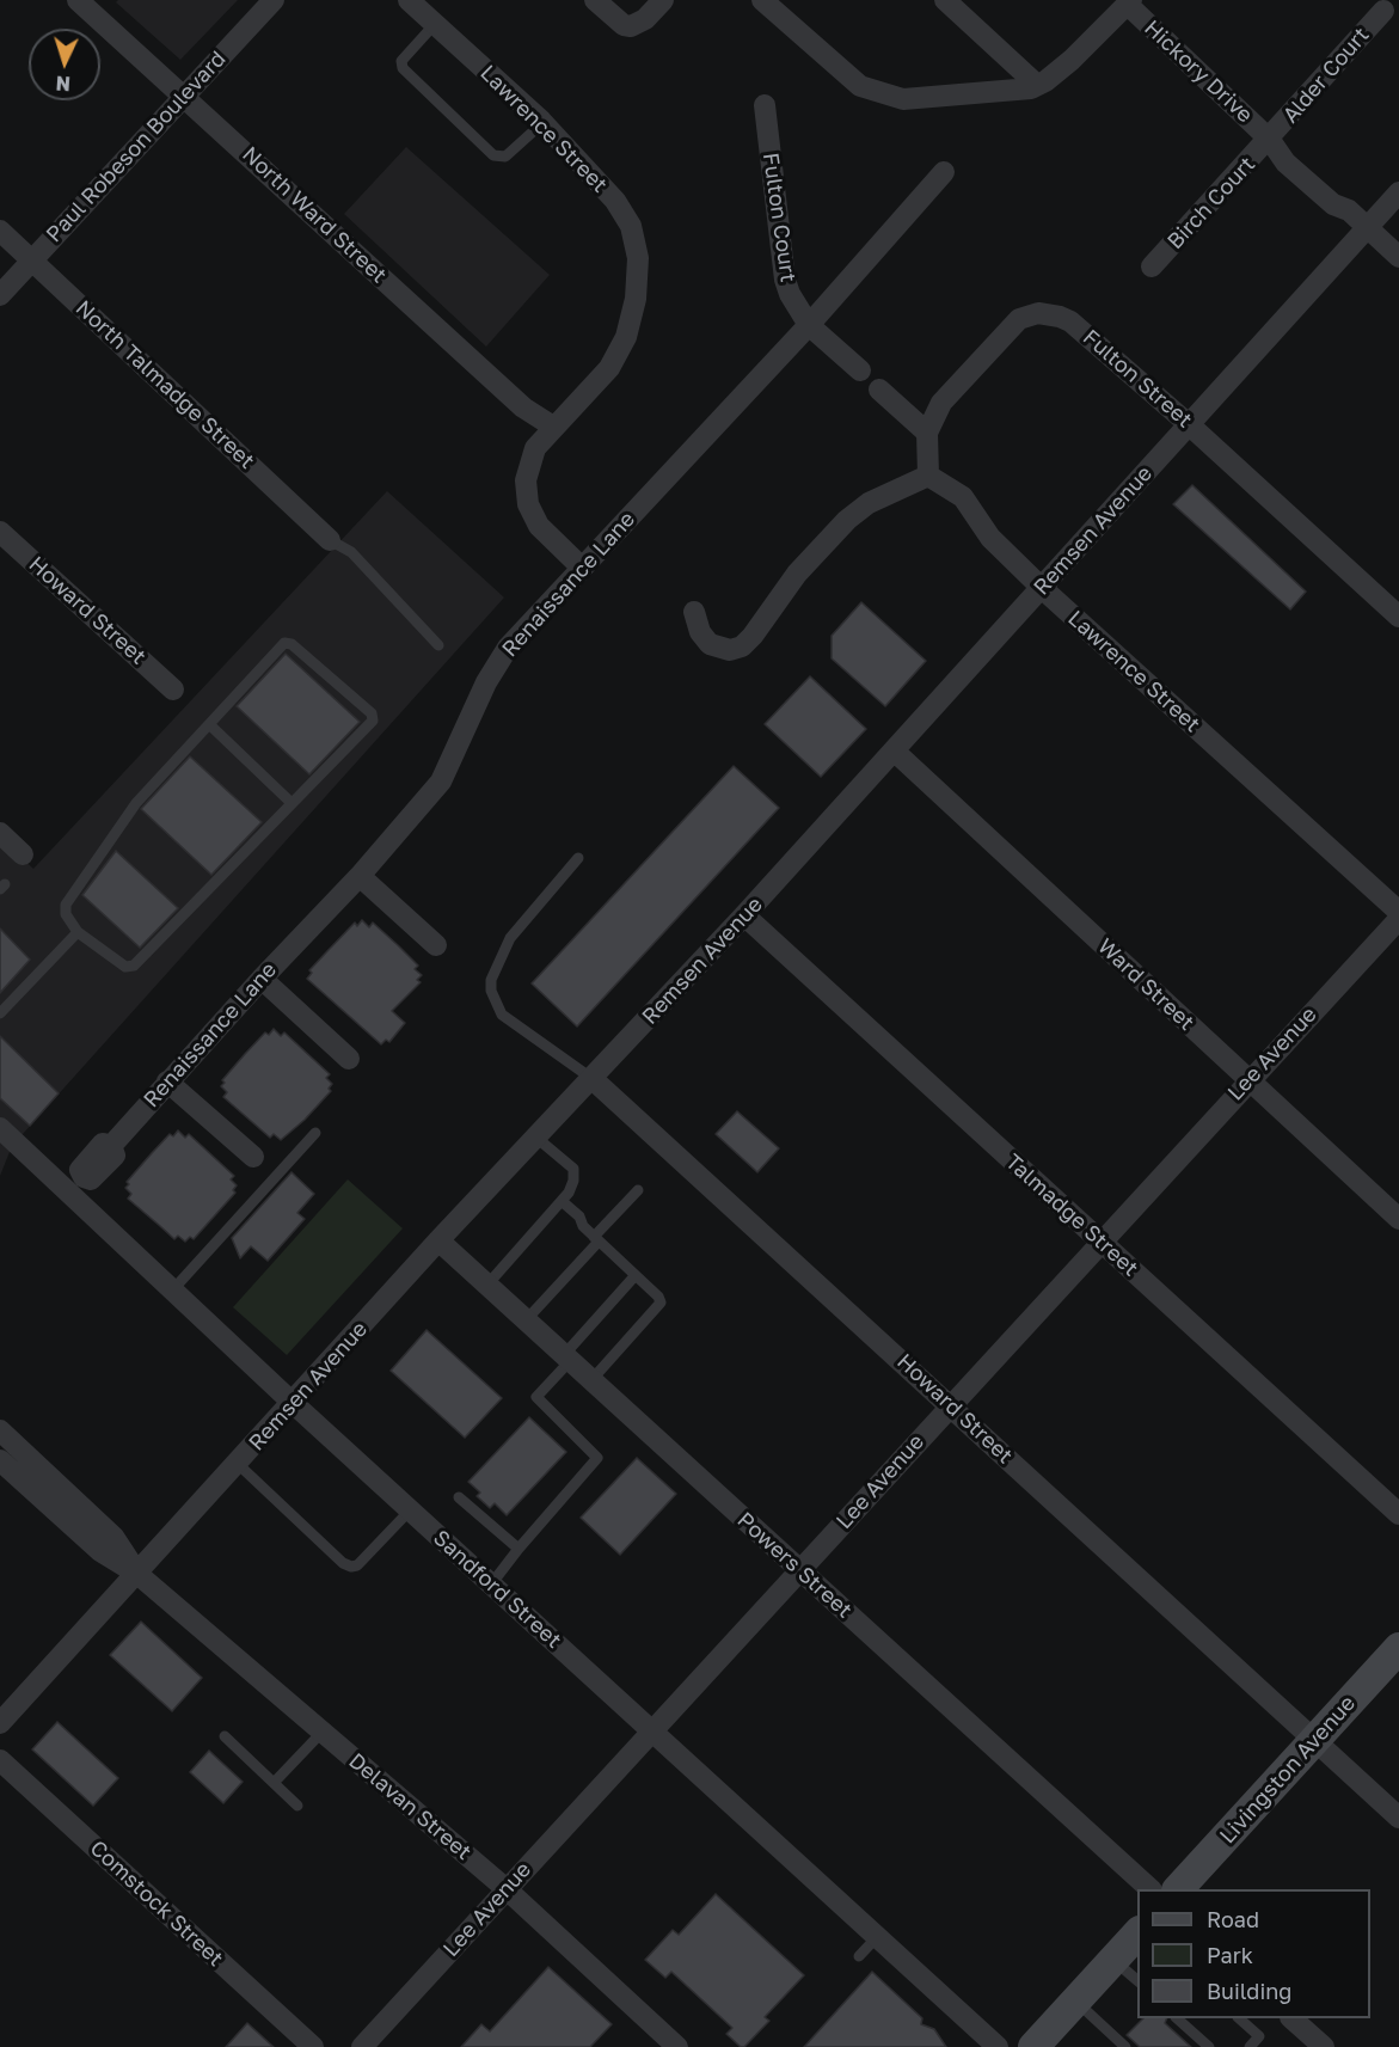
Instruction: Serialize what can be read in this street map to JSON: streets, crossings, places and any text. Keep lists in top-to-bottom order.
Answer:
{
  "streets": {
    "main road": ["Livingston Avenue"],
    "street": [
      "Hickory Drive",
      "Alder Court",
      "Lawrence Street",
      "Paul Robeson Boulevard",
      "Birch Court",
      "North Ward Street",
      "Fulton Court",
      "Fulton Street",
      "North Talmadge Street",
      "Remsen Avenue",
      "Renaissance Lane",
      "Howard Street",
      "Ward Street",
      "Lee Avenue",
      "Talmadge Street",
      "Powers Street",
      "Sandford Street",
      "Delavan Street",
      "Comstock Street"
    ]
  },
  "crossings": [
    ["Hickory Drive", "Alder Court"],
    ["Hickory Drive", "Birch Court"],
    ["Hickory Drive", "Remsen Avenue"],
    ["Alder Court", "Birch Court"],
    ["Lawrence Street", "North Ward Street"],
    ["Lawrence Street", "Remsen Avenue"],
    ["Lawrence Street", "Renaissance Lane"],
    ["Paul Robeson Boulevard", "North Ward Street"],
    ["Paul Robeson Boulevard", "North Talmadge Street"],
    ["Fulton Court", "Renaissance Lane"],
    ["Fulton Street", "Remsen Avenue"],
    ["Remsen Avenue", "Howard Street"],
    ["Remsen Avenue", "Ward Street"],
    ["Remsen Avenue", "Talmadge Street"],
    ["Remsen Avenue", "Powers Street"],
    ["Remsen Avenue", "Sandford Street"],
    ["Remsen Avenue", "Delavan Street"],
    ["Renaissance Lane", "Sandford Street"],
    ["Howard Street", "Lee Avenue"],
    ["Howard Street", "Livingston Avenue"],
    ["Ward Street", "Lee Avenue"],
    ["Lee Avenue", "Talmadge Street"],
    ["Lee Avenue", "Powers Street"],
    ["Lee Avenue", "Sandford Street"],
    ["Lee Avenue", "Delavan Street"]
  ],
  "legend": ["Road", "Park", "Building"],
  "north": "bottom"
}
